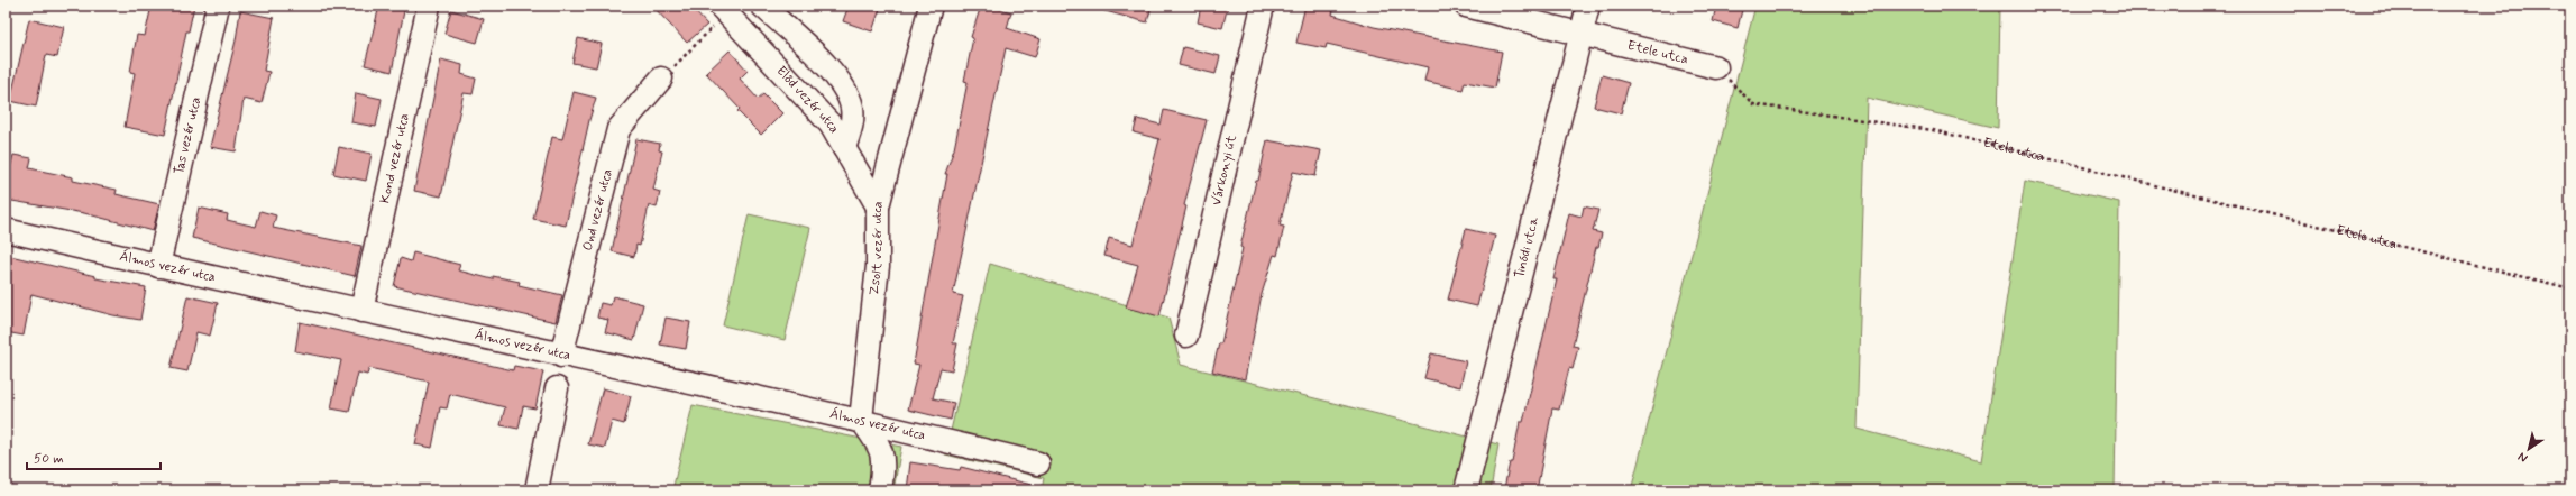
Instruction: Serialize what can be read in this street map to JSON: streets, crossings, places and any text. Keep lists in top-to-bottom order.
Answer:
{
  "streets": {
    "street": [
      "Etele utca",
      "Előd vezér utca",
      "Tas vezér utca",
      "Kond vezér utca",
      "Várkonyi út",
      "Ond vezér utca",
      "Tinódi utca",
      "Zsolt vezér utca",
      "Álmos vezér utca"
    ]
  },
  "crossings": [
    ["Etele utca", "Tinódi utca"],
    ["Előd vezér utca", "Zsolt vezér utca"],
    ["Tas vezér utca", "Álmos vezér utca"],
    ["Kond vezér utca", "Álmos vezér utca"],
    ["Ond vezér utca", "Álmos vezér utca"],
    ["Zsolt vezér utca", "Álmos vezér utca"]
  ],
  "scale_bar": "50 m",
  "north": "bottom left"
}
